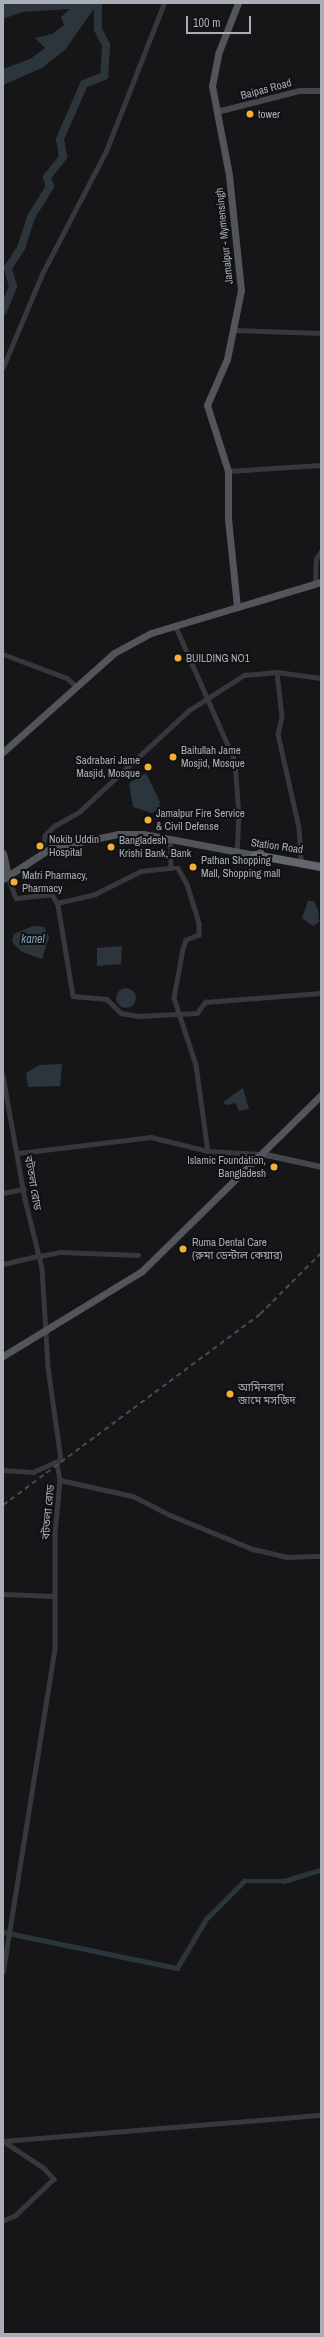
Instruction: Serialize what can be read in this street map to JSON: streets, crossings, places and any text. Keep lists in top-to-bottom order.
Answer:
{
  "streets": {
    "main road": ["Jamalpur - Mymensingh", "Station Road"],
    "street": ["Baipas Road", "বটতলা রোড"]
  },
  "crossings": [
    ["Baipas Road", "Jamalpur - Mymensingh"]
  ],
  "water": ["kanel"],
  "places": [
    "tower",
    "BUILDING NO1",
    "Baitullah Jame Mosjid, Mosque",
    "Sadrabari Jame Masjid, Mosque",
    "Jamalpur Fire Service & Civil Defense",
    "Nokib Uddin Hospital",
    "Bangladesh Krishi Bank, Bank",
    "Pathan Shopping Mall, Shopping mall",
    "Matri Pharmacy, Pharmacy",
    "Islamic Foundation, Bangladesh",
    "Ruma Dental Care (রুমা ডেন্টাল কেয়ার)",
    "আমিনবাগ জামে মসজিদ"
  ],
  "scale_bar": "100 m"
}
